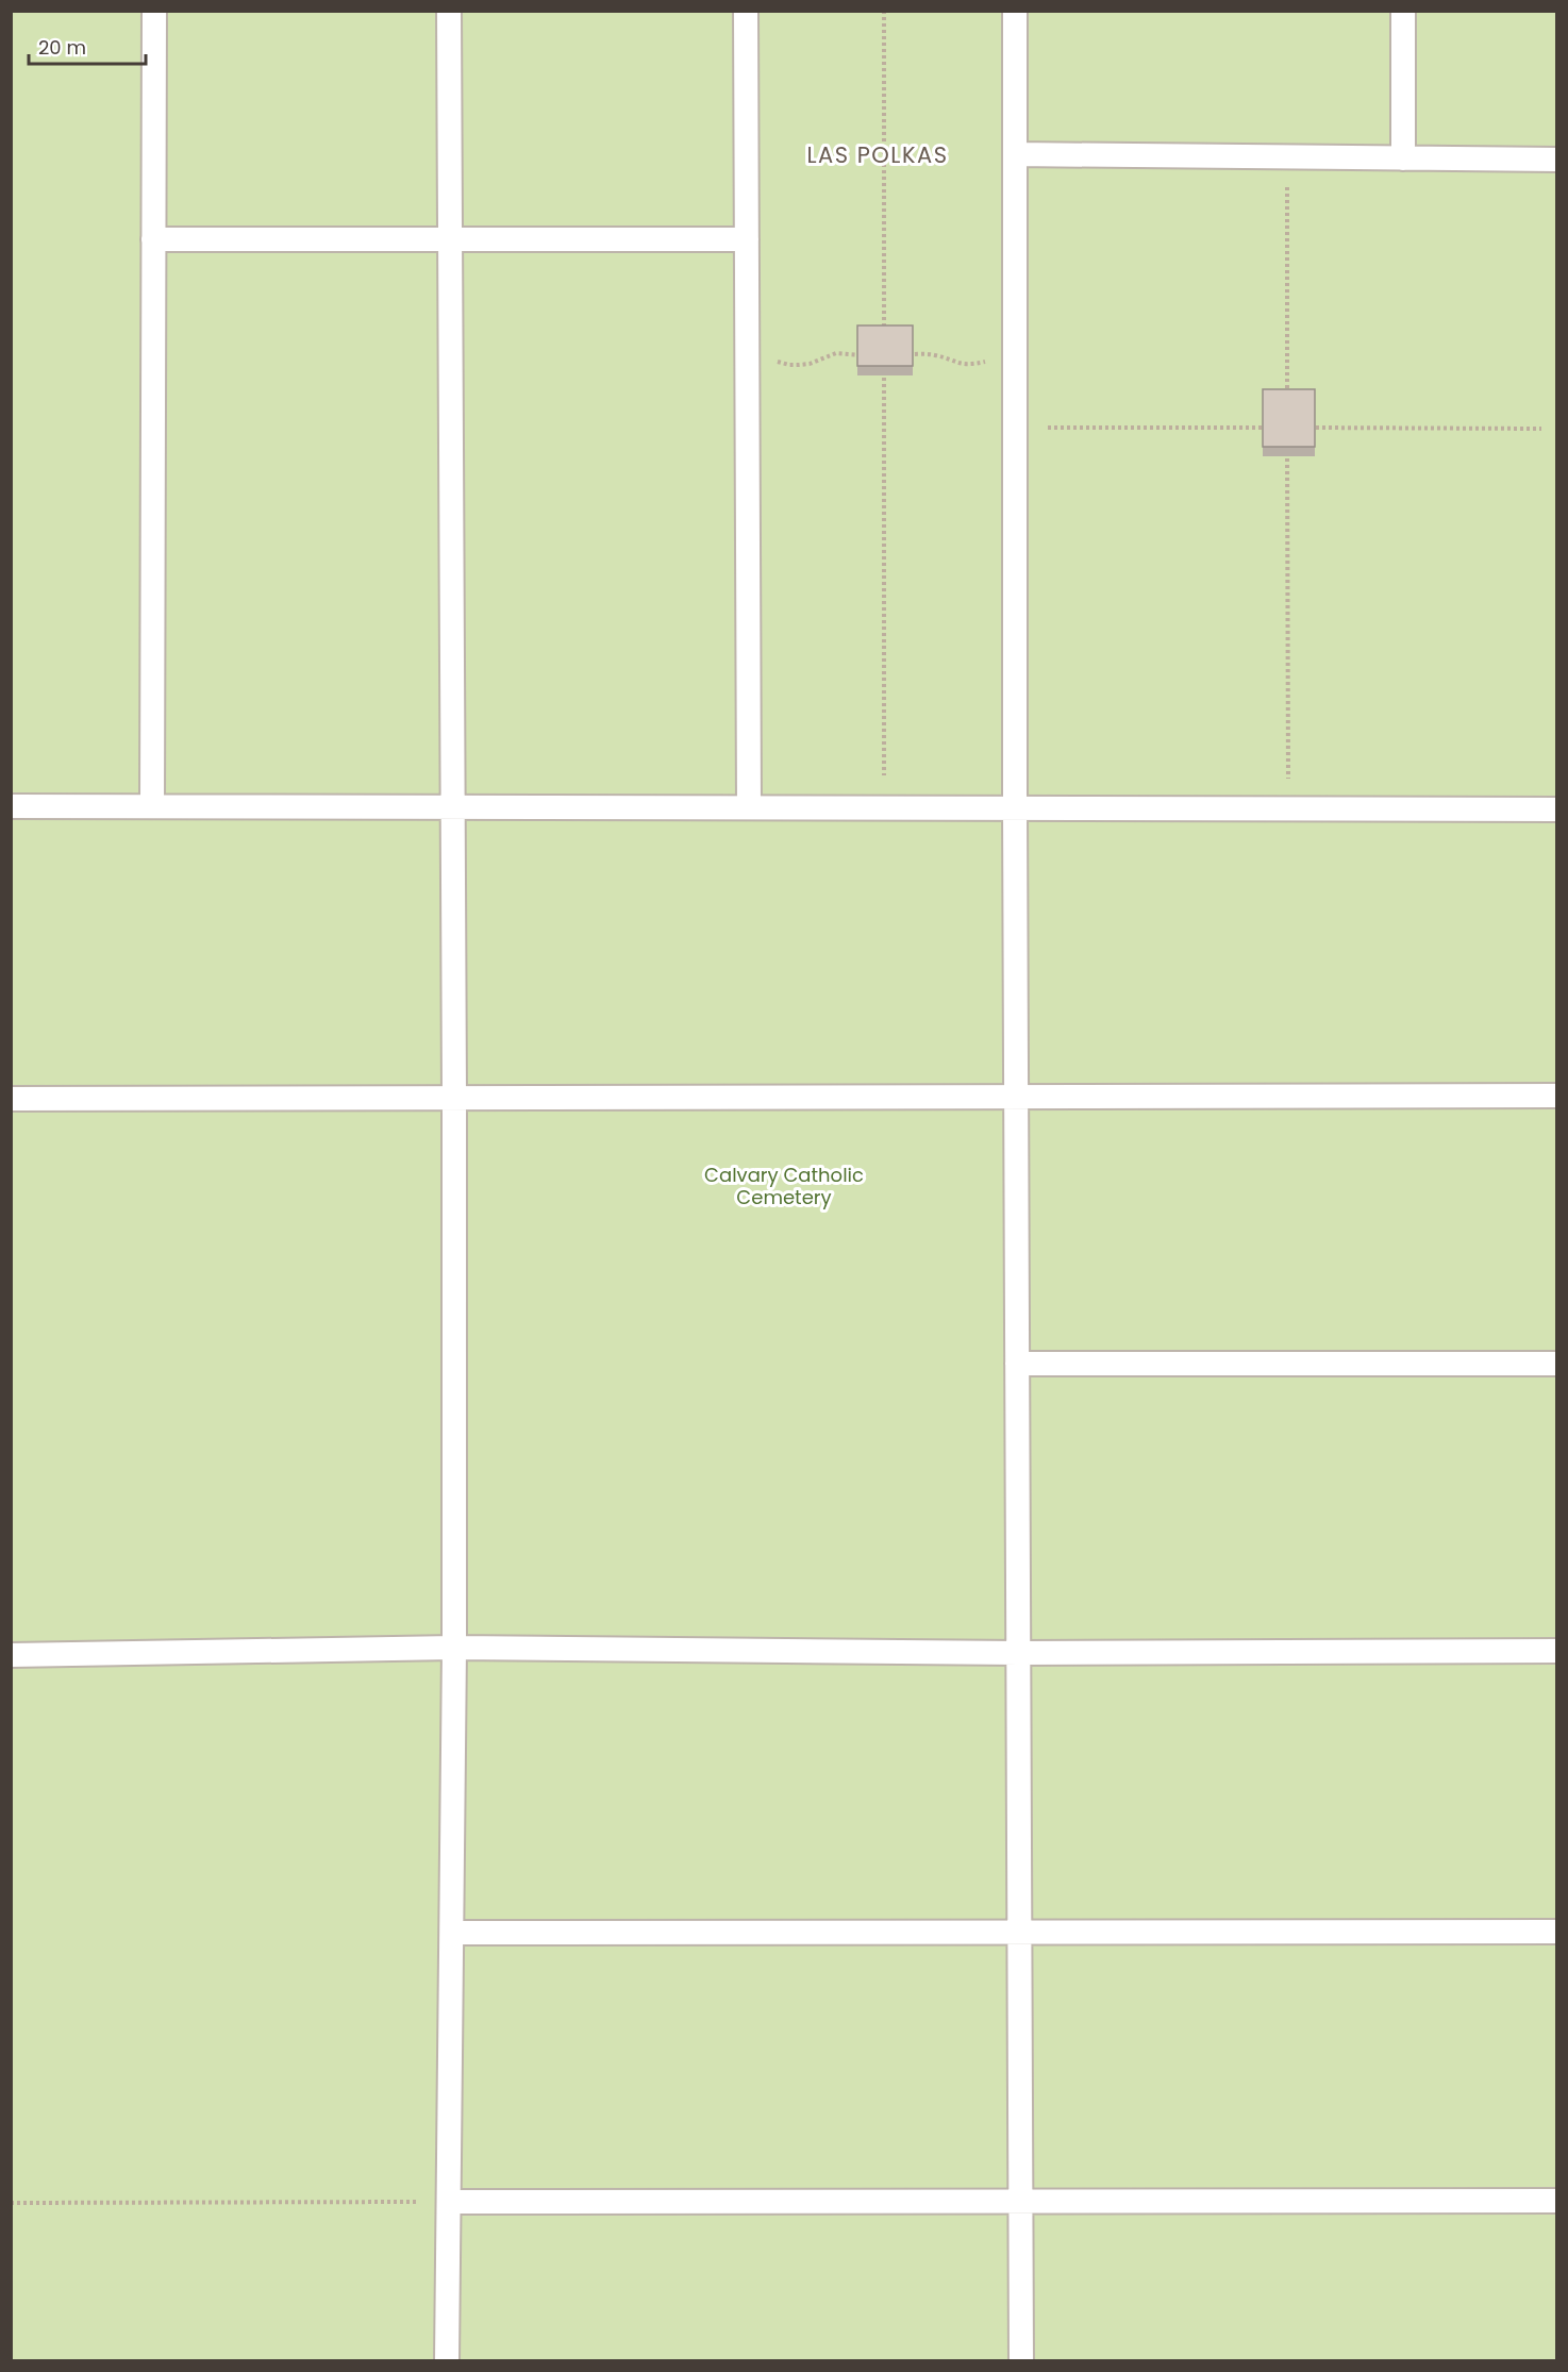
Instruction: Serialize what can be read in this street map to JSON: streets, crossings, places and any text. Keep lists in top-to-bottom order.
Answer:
{
  "districts": ["LAS POLKAS"],
  "parks": ["Calvary Catholic Cemetery"],
  "scale_bar": "20 m"
}
